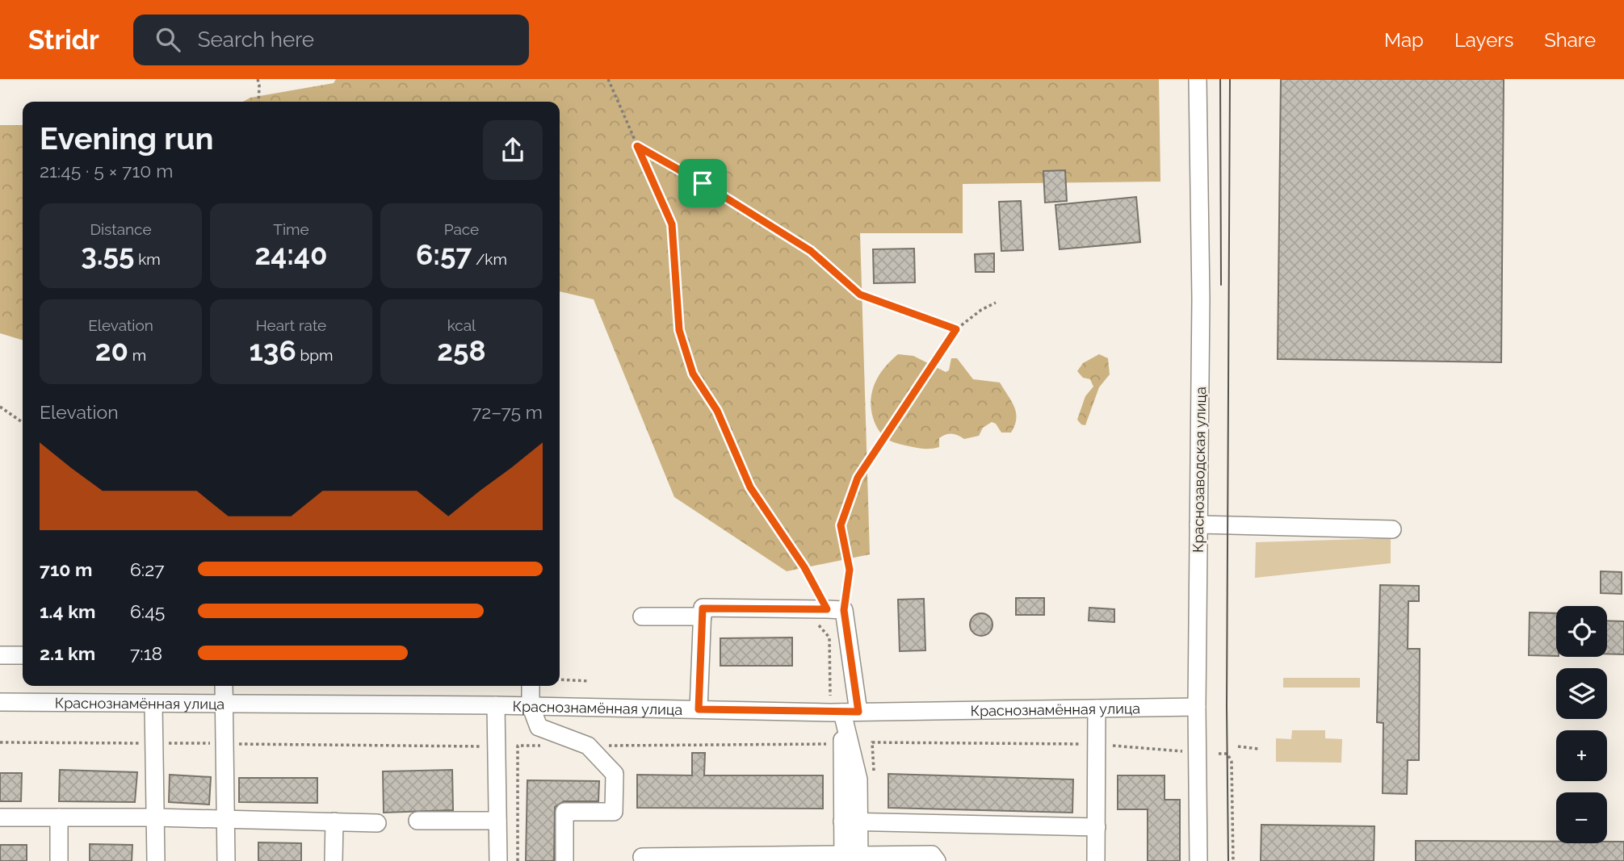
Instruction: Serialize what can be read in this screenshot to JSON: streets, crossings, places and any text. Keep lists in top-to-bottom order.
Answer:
{
  "streets": {
    "street": ["Краснозаводская улица", "Краснознамённая улица"]
  },
  "crossings": [
    ["Краснозаводская улица", "Краснознамённая улица"]
  ],
  "page": {
    "header": "Stridr",
    "search": "Search here",
    "nav": ["Map", "Layers", "Share"],
    "heading": ["Evening run", "21:45 · 5 × 710 m"],
    "stats": [
      ["Distance", "3.55 km"],
      ["Time", "24:40"],
      ["Pace", "6:57 /km"],
      ["Elevation", "20 m"],
      ["Heart rate", "136 bpm"],
      ["kcal", "258"]
    ],
    "chart": ["Elevation", "72–75 m"],
    "list": [
      {
        "name": "710 m",
        "note": "6:27"
      },
      {
        "name": "1.4 km",
        "note": "6:45"
      },
      {
        "name": "2.1 km",
        "note": "7:18"
      }
    ],
    "map_buttons": ["+", "−"]
  }
}
